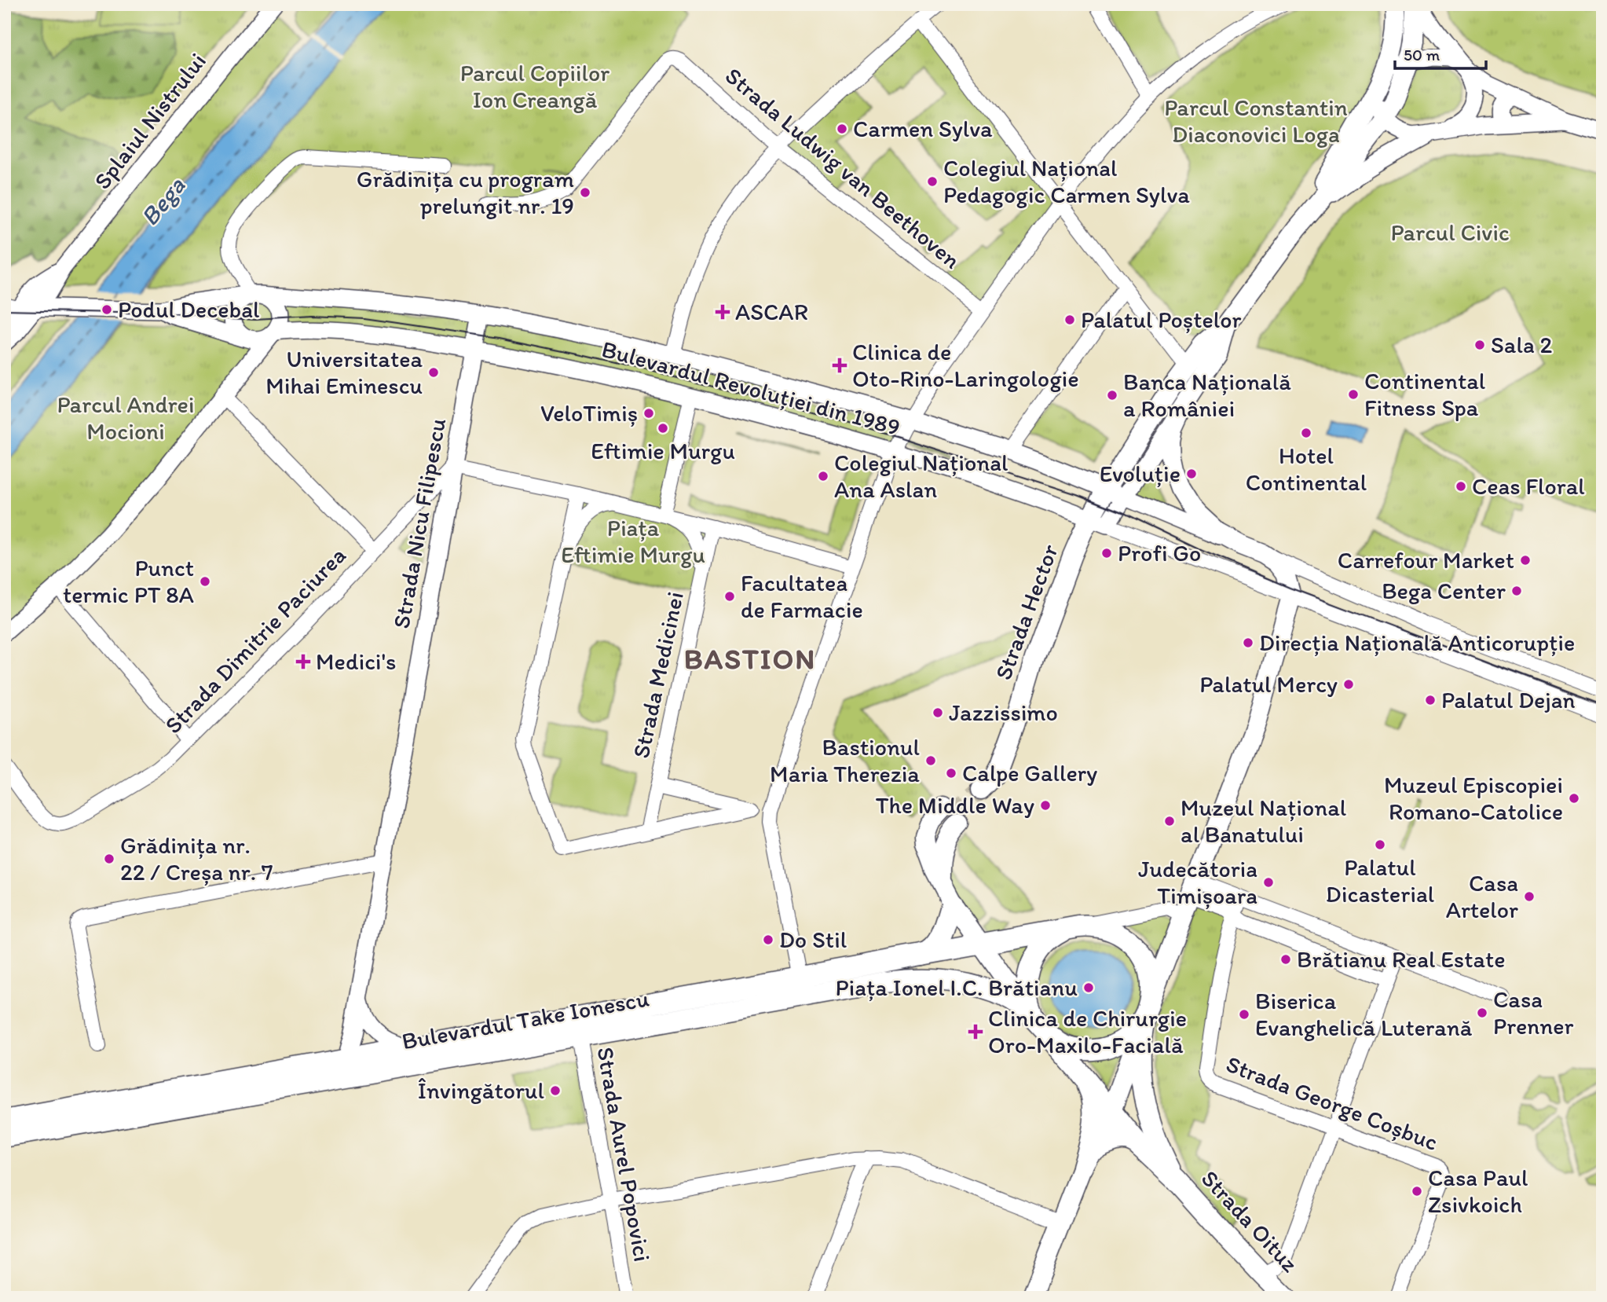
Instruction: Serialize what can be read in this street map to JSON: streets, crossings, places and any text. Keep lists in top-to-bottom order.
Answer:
{
  "streets": {
    "main road": [
      "Bulevardul Revoluției din 1989",
      "Strada Hector",
      "Bulevardul Take Ionescu",
      "Strada Oituz"
    ],
    "street": [
      "Splaiul Nistrului",
      "Strada Ludwig van Beethoven",
      "Strada Nicu Filipescu",
      "Strada Dimitrie Paciurea",
      "Strada Medicinei",
      "Strada George Coșbuc",
      "Strada Aurel Popovici"
    ]
  },
  "crossings": [
    ["Bulevardul Revoluției din 1989", "Strada Nicu Filipescu"],
    ["Bulevardul Revoluției din 1989", "Strada Hector"],
    ["Strada Nicu Filipescu", "Strada Dimitrie Paciurea"],
    ["Strada Nicu Filipescu", "Bulevardul Take Ionescu"],
    ["Bulevardul Take Ionescu", "Strada Aurel Popovici"],
    ["Bulevardul Take Ionescu", "Strada Oituz"]
  ],
  "districts": ["BASTION"],
  "water": ["Bega"],
  "parks": [
    "Parcul Copiilor Ion Creangă",
    "Parcul Constantin Diaconovici Loga",
    "Parcul Civic",
    "Parcul Andrei Mocioni",
    "Piața Eftimie Murgu"
  ],
  "places": {
    "other": [
      "Carmen Sylva",
      "Colegiul Național Pedagogic Carmen Sylva",
      "Grădinița cu program prelungit nr. 19",
      "Podul Decebal",
      "Palatul Poștelor",
      "Sala 2",
      "Universitatea Mihai Eminescu",
      "Continental Fitness Spa",
      "Banca Națională a României",
      "VeloTimiș",
      "Eftimie Murgu",
      "Hotel Continental",
      "Evoluție",
      "Colegiul Național Ana Aslan",
      "Ceas Floral",
      "Profi Go",
      "Carrefour Market",
      "Punct termic PT 8A",
      "Bega Center",
      "Facultatea de Farmacie",
      "Direcția Națională Anticorupție",
      "Palatul Mercy",
      "Palatul Dejan",
      "Jazzissimo",
      "Bastionul Maria Therezia",
      "Calpe Gallery",
      "Muzeul Episcopiei Romano-Catolice",
      "The Middle Way",
      "Muzeul Național al Banatului",
      "Palatul Dicasterial",
      "Grădinița nr. 22 / Creșa nr. 7",
      "Judecătoria Timișoara",
      "Casa Artelor",
      "Do Stil",
      "Brătianu Real Estate",
      "Piața Ionel I.C. Brătianu",
      "Casa Prenner",
      "Biserica Evanghelică Luterană",
      "Învingătorul",
      "Casa Paul Zsivkoich"
    ],
    "health": [
      "ASCAR",
      "Clinica de Oto-Rino-Laringologie",
      "Medici's",
      "Clinica de Chirurgie Oro-Maxilo-Facială"
    ]
  },
  "scale_bar": "50 m"
}
